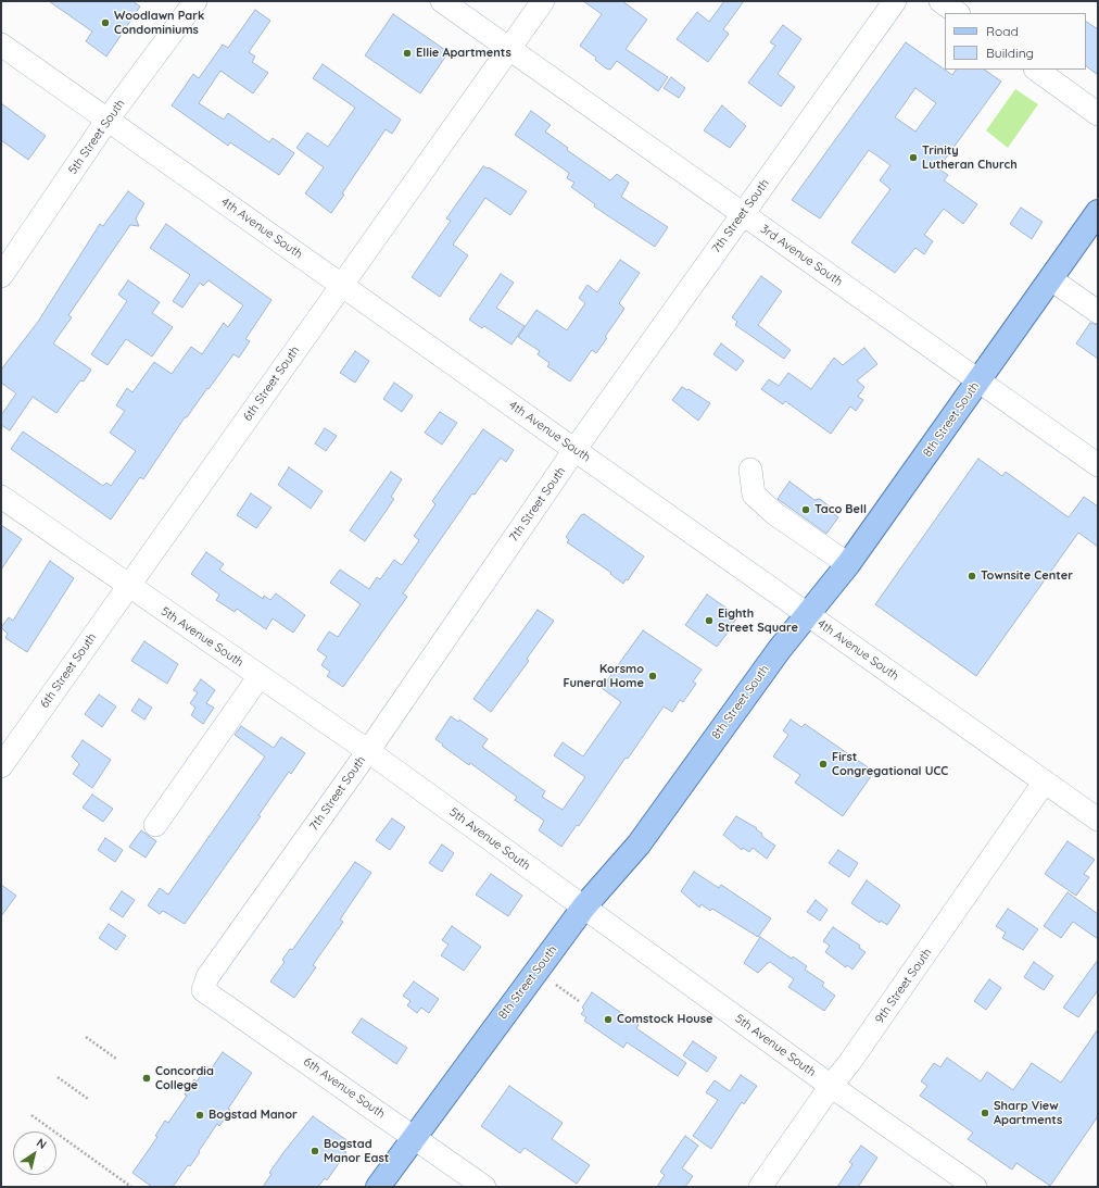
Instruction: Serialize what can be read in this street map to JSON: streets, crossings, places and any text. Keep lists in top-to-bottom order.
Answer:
{
  "streets": {
    "main road": ["8th Street South"],
    "street": [
      "5th Street South",
      "7th Street South",
      "4th Avenue South",
      "3rd Avenue South",
      "6th Street South",
      "5th Avenue South",
      "9th Street South",
      "6th Avenue South"
    ]
  },
  "crossings": [
    ["5th Street South", "4th Avenue South"],
    ["7th Street South", "4th Avenue South"],
    ["7th Street South", "3rd Avenue South"],
    ["7th Street South", "5th Avenue South"],
    ["7th Street South", "6th Avenue South"],
    ["4th Avenue South", "6th Street South"],
    ["4th Avenue South", "8th Street South"],
    ["4th Avenue South", "9th Street South"],
    ["3rd Avenue South", "6th Street South"],
    ["3rd Avenue South", "8th Street South"],
    ["6th Street South", "5th Avenue South"],
    ["8th Street South", "5th Avenue South"],
    ["8th Street South", "6th Avenue South"],
    ["5th Avenue South", "9th Street South"]
  ],
  "places": [
    "Woodlawn Park Condominiums",
    "Ellie Apartments",
    "Trinity Lutheran Church",
    "Taco Bell",
    "Townsite Center",
    "Eighth Street Square",
    "Korsmo Funeral Home",
    "First Congregational UCC",
    "Comstock House",
    "Concordia College",
    "Sharp View Apartments",
    "Bogstad Manor",
    "Bogstad Manor East"
  ],
  "legend": ["Road", "Building"],
  "north": "top right"
}
